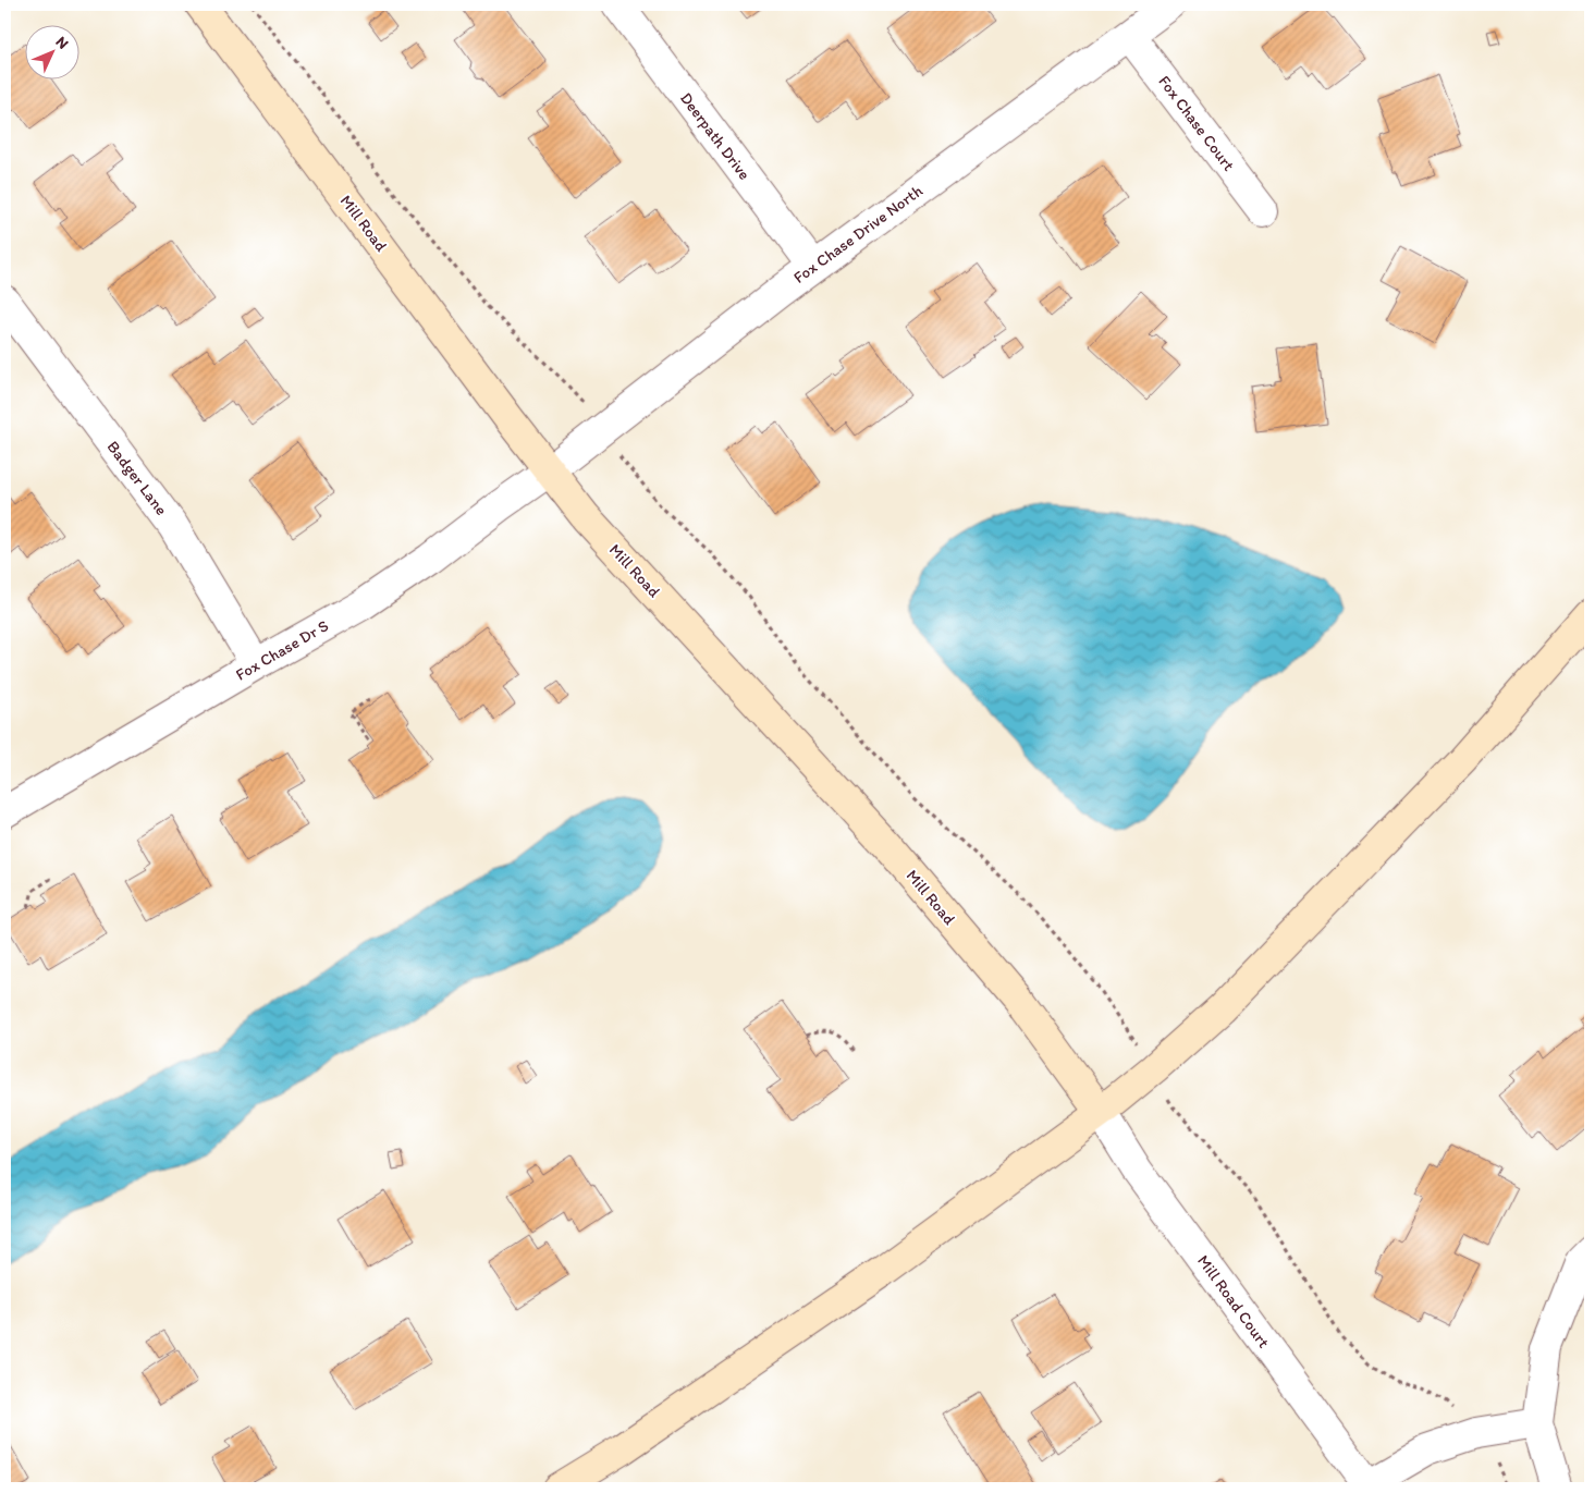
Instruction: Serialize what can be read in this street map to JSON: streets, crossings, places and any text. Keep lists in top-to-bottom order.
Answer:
{
  "streets": {
    "street": [
      "Fox Chase Court",
      "Deerpath Drive",
      "Mill Road",
      "Fox Chase Drive North",
      "Badger Lane",
      "Fox Chase Dr S",
      "Mill Road Court"
    ]
  },
  "crossings": [
    ["Fox Chase Court", "Fox Chase Drive North"],
    ["Deerpath Drive", "Fox Chase Drive North"],
    ["Mill Road", "Fox Chase Drive North"],
    ["Mill Road", "Fox Chase Dr S"],
    ["Mill Road", "Mill Road Court"],
    ["Fox Chase Drive North", "Fox Chase Dr S"],
    ["Badger Lane", "Fox Chase Dr S"]
  ],
  "north": "top right"
}
